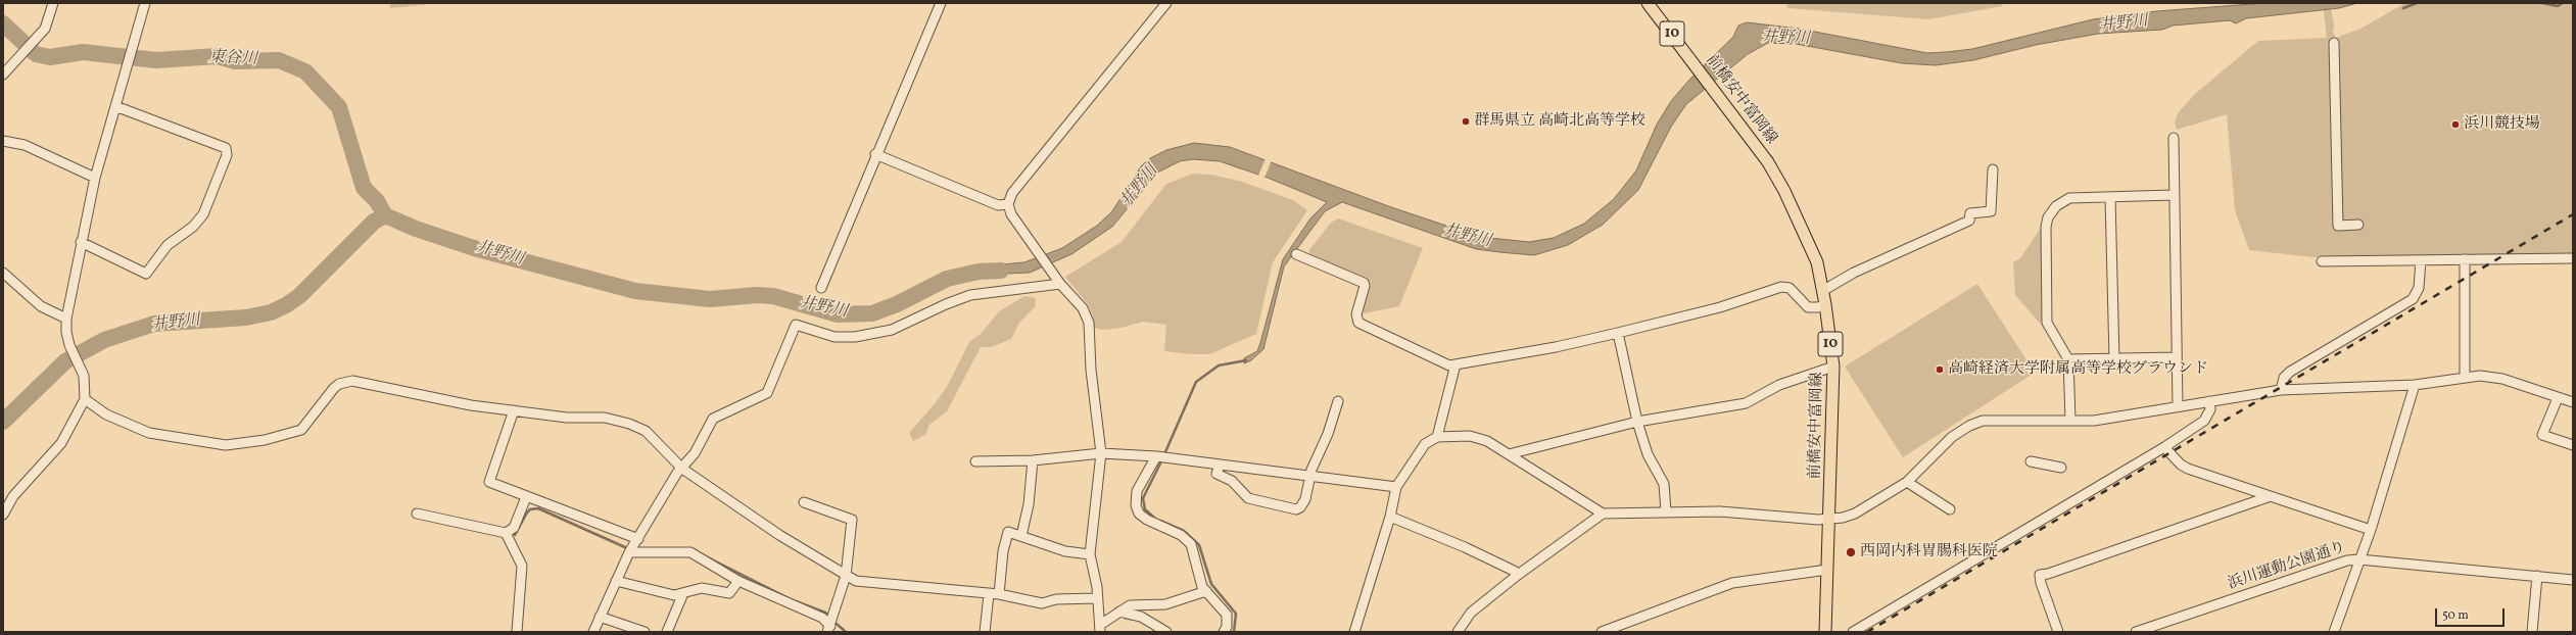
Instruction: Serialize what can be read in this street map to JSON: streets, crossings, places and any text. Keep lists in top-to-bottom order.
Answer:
{
  "streets": {
    "main road": ["10", "前橋安中富岡線"],
    "street": ["浜川運動公園通り"]
  },
  "water": ["井野川", "東谷川"],
  "places": [
    "群馬県立 高崎北高等学校",
    "浜川競技場",
    "高崎経済大学附属高等学校グラウンド",
    "西岡内科胃腸科医院"
  ],
  "scale_bar": "50 m"
}
